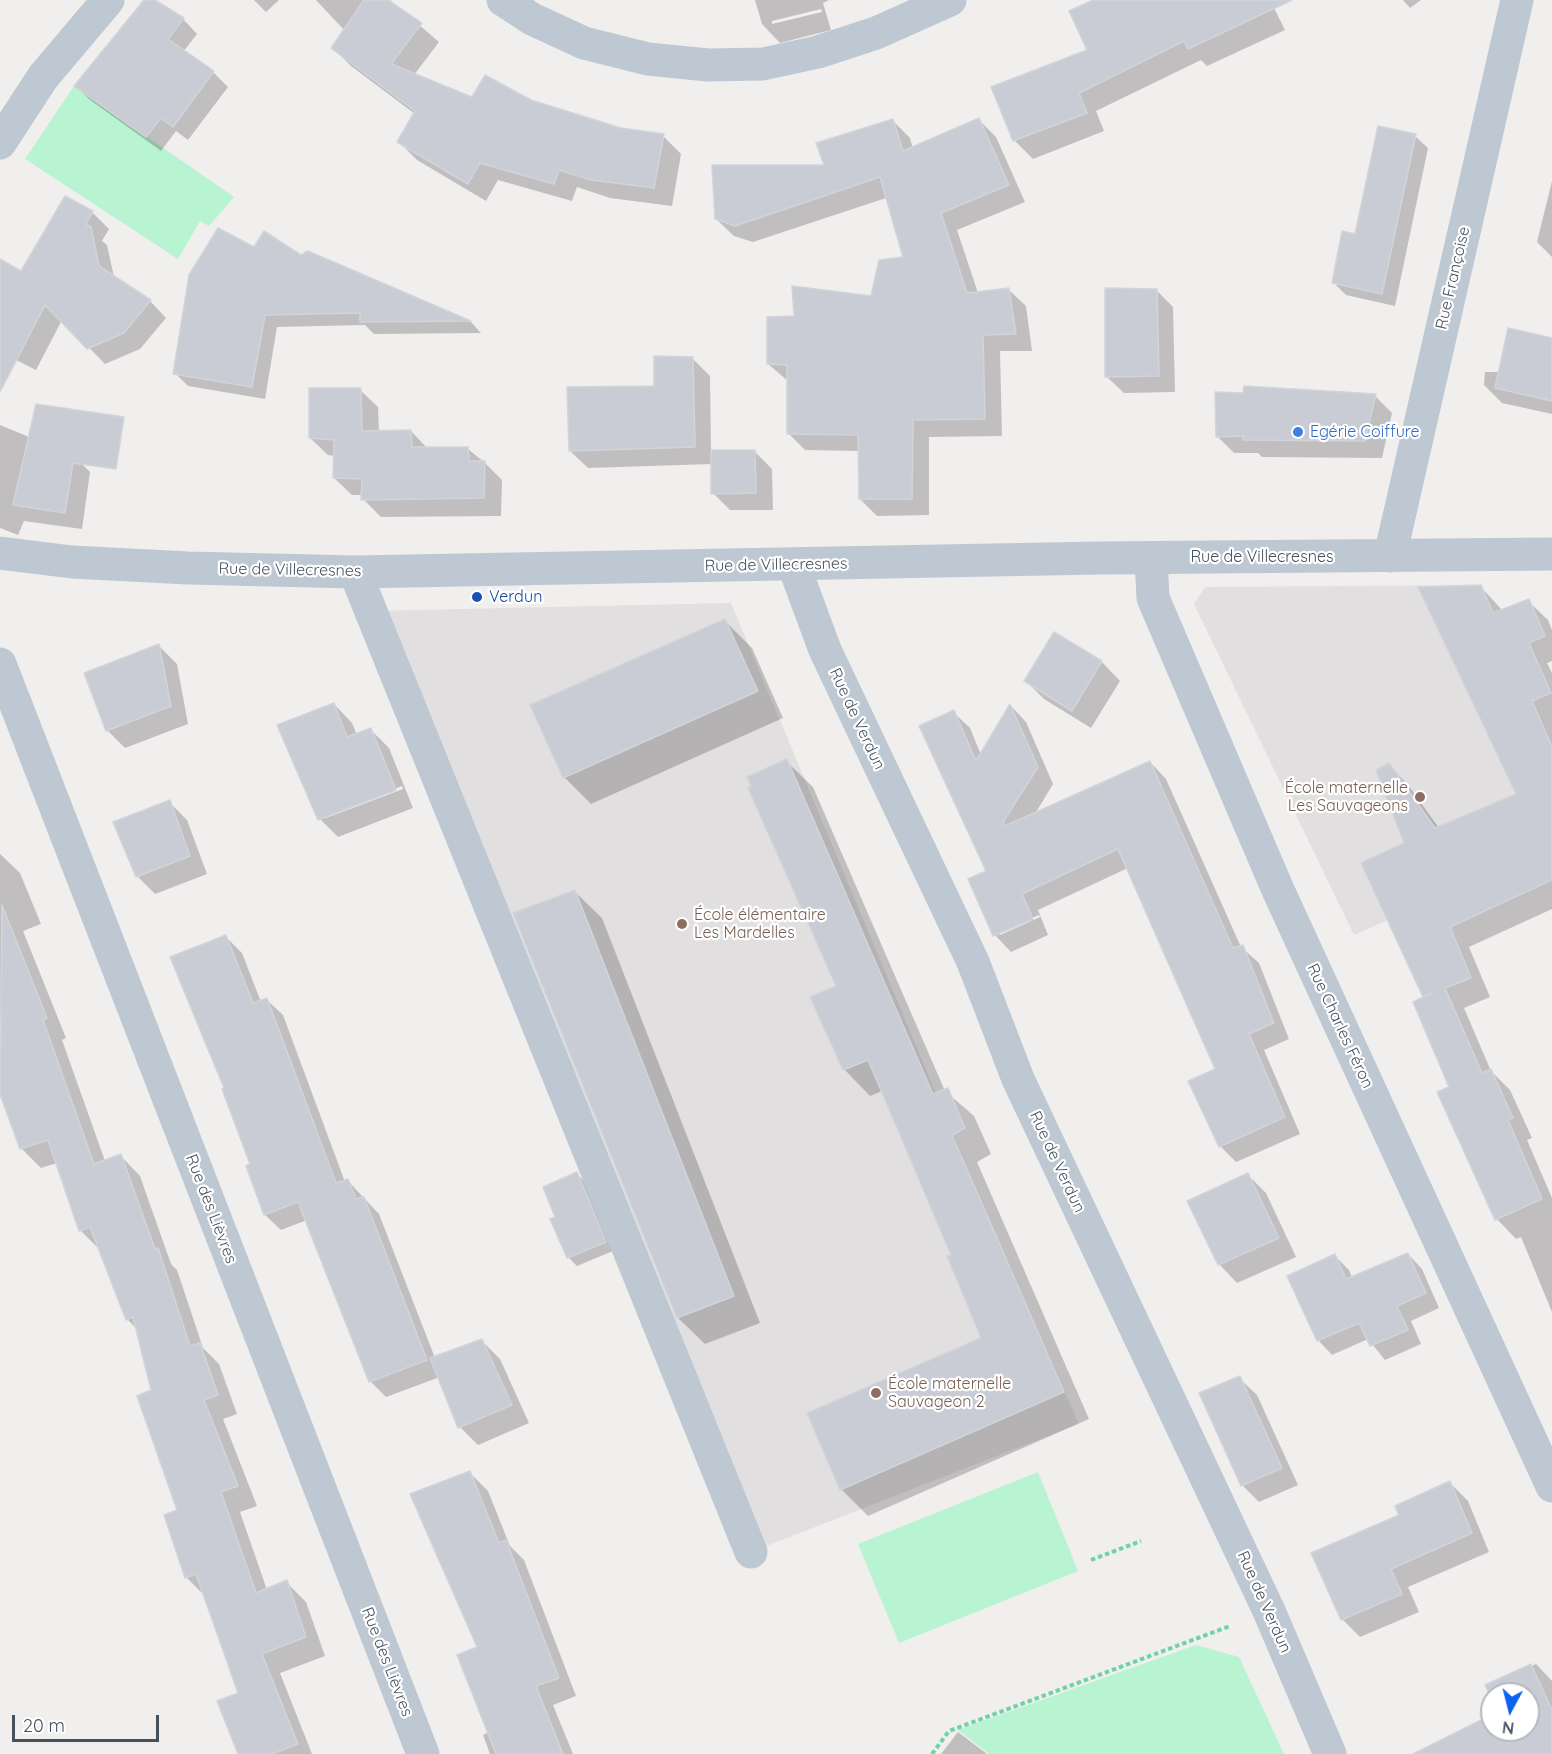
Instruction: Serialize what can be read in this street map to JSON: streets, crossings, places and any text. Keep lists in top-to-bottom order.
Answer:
{
  "streets": {
    "street": [
      "Rue Françoise",
      "Rue de Villecresnes",
      "Rue de Verdun",
      "Rue Charles Féron",
      "Rue des Lièvres"
    ]
  },
  "crossings": [
    ["Rue Françoise", "Rue de Villecresnes"],
    ["Rue de Villecresnes", "Rue de Verdun"],
    ["Rue de Villecresnes", "Rue Charles Féron"]
  ],
  "places": [
    "Egérie Coiffure",
    "Verdun",
    "École maternelle Les Sauvageons",
    "École élémentaire Les Mardelles",
    "École maternelle Sauvageon 2"
  ],
  "scale_bar": "20 m",
  "north": "bottom"
}
